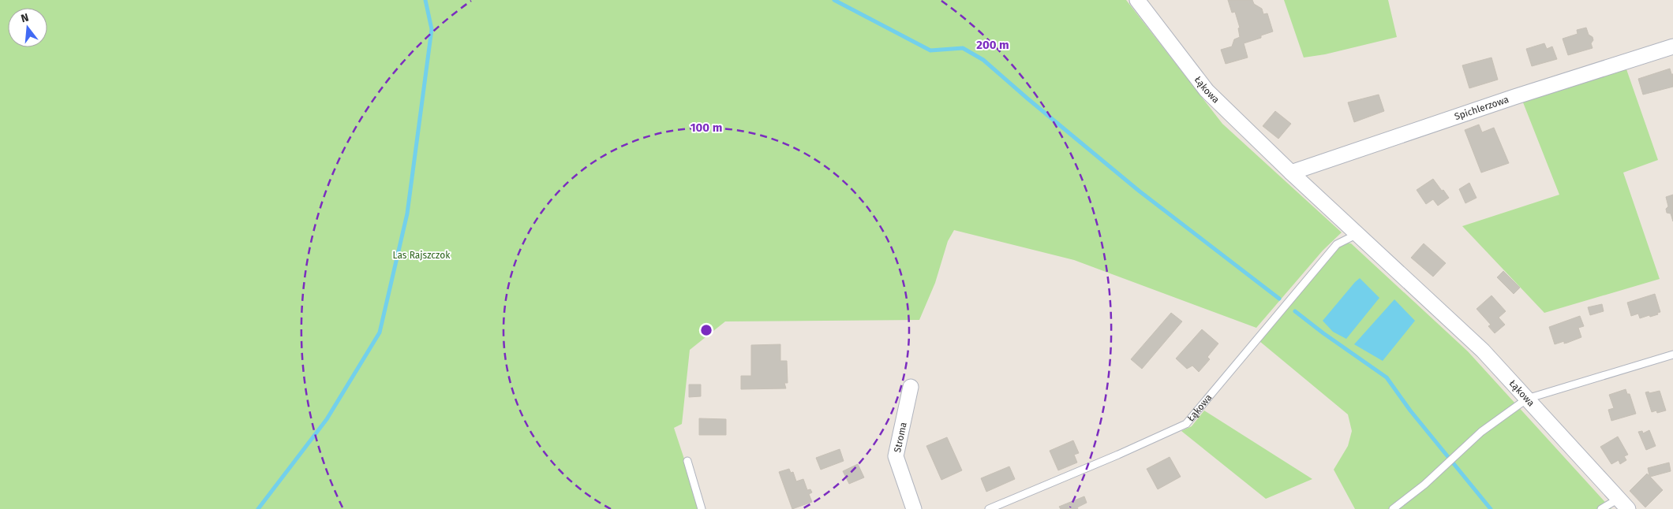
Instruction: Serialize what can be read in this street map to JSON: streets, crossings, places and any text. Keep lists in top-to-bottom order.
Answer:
{
  "streets": {
    "street": ["Łąkowa", "Spichlerzowa", "Stroma"]
  },
  "crossings": [
    ["Łąkowa", "Spichlerzowa"]
  ],
  "parks": ["Las Rajszczok"],
  "north": "top",
  "rings": ["200 m", "100 m"]
}
